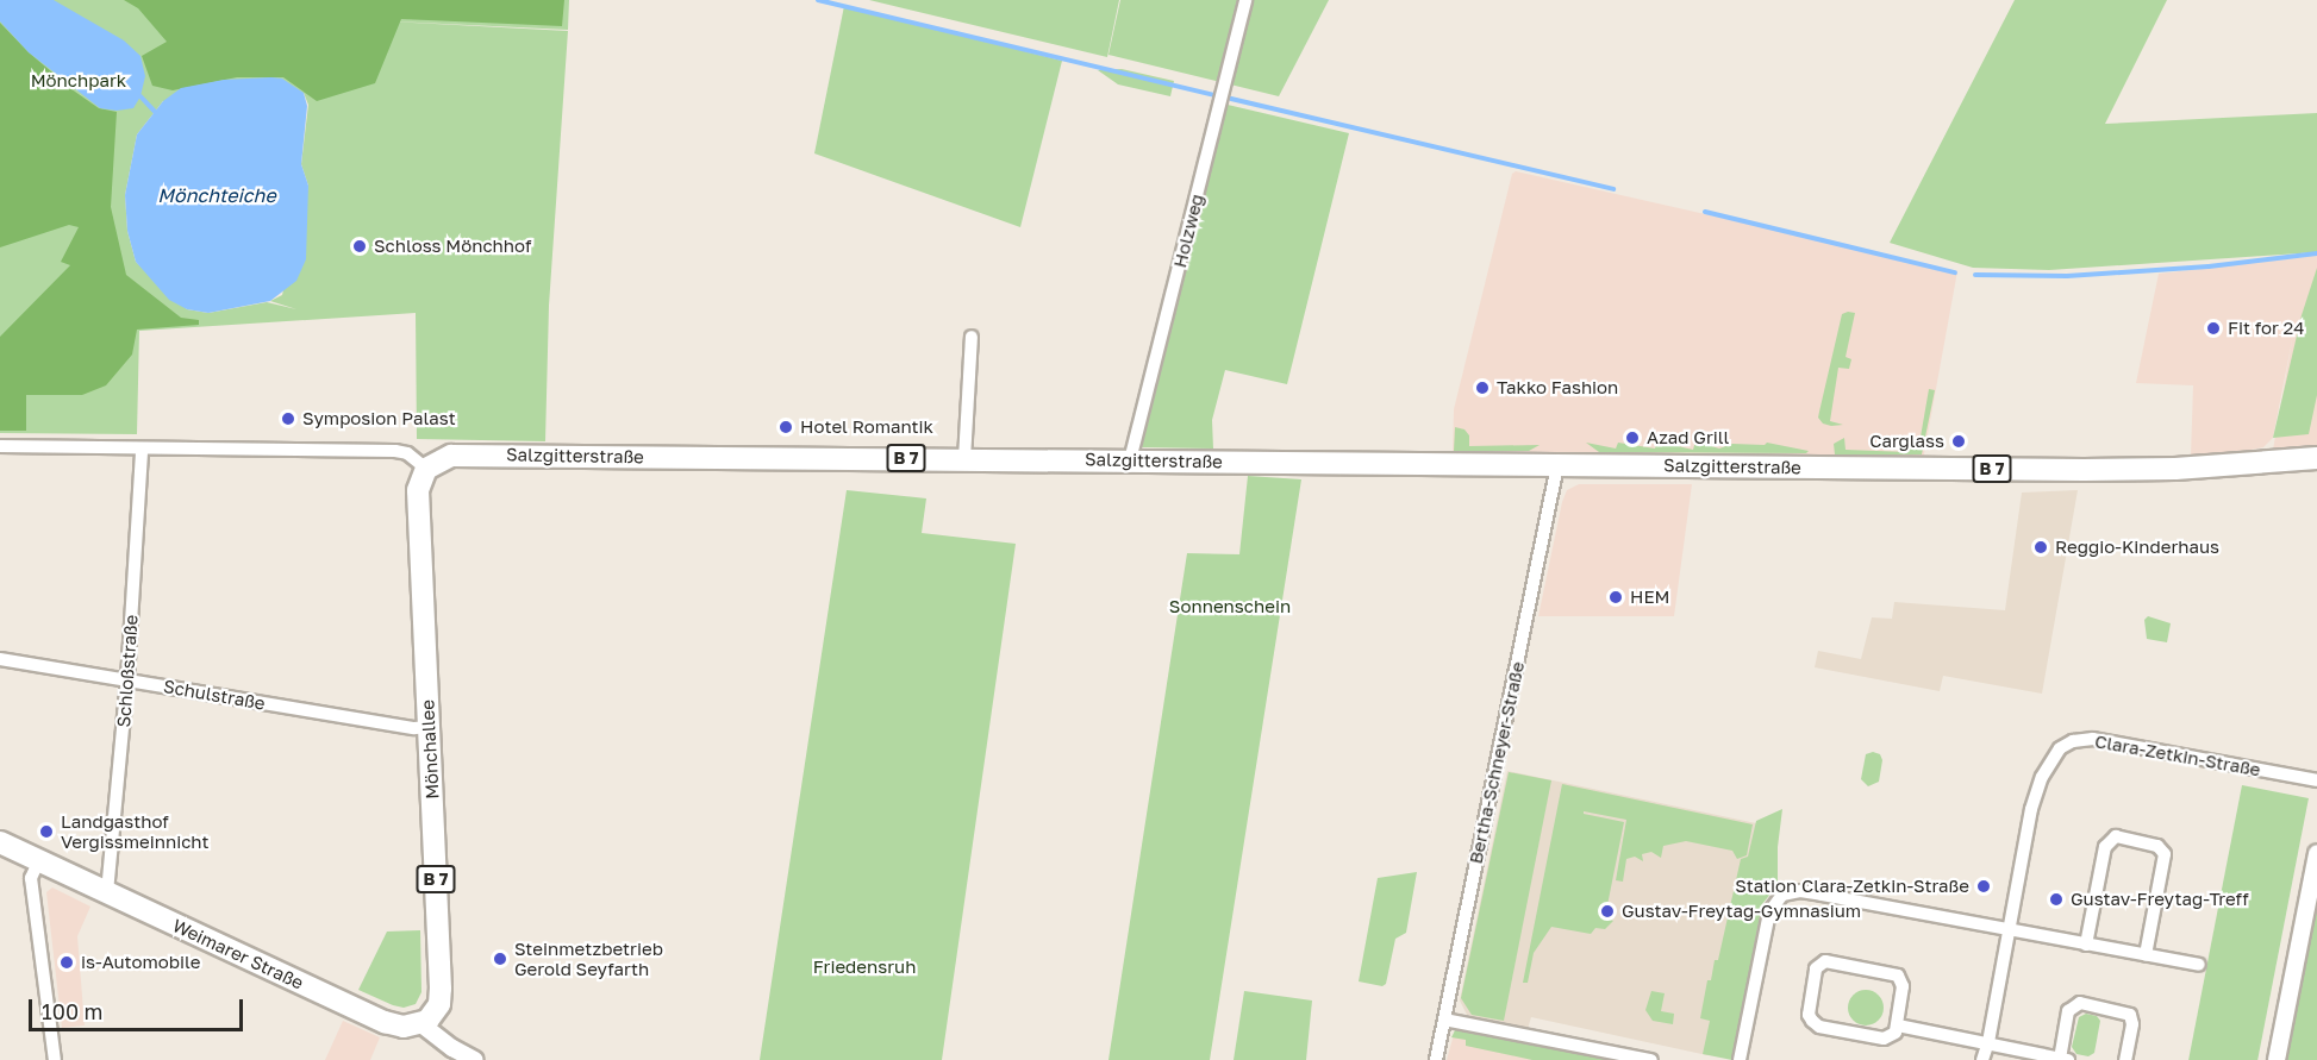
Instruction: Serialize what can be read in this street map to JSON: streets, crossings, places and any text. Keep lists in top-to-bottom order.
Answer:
{
  "streets": {
    "main road": [
      "Salzgitterstraße",
      "B 7",
      "Mönchallee",
      "Weimarer Straße"
    ],
    "street": [
      "Holzweg",
      "Schloßstraße",
      "Schulstraße",
      "Clara-Zetkin-Straße",
      "Bertha-Schneyer-Straße"
    ]
  },
  "crossings": [
    ["Holzweg", "Salzgitterstraße"],
    ["Salzgitterstraße", "Mönchallee"],
    ["Salzgitterstraße", "Bertha-Schneyer-Straße"],
    ["Schloßstraße", "Schulstraße"],
    ["Schloßstraße", "Weimarer Straße"],
    ["Schulstraße", "Mönchallee"],
    ["Mönchallee", "Weimarer Straße"]
  ],
  "water": ["Mönchteiche"],
  "parks": ["Mönchpark", "Sonnenschein", "Friedensruh"],
  "places": [
    "Schloss Mönchhof",
    "Fit for 24",
    "Takko Fashion",
    "Symposion Palast",
    "Hotel Romantik",
    "Azad Grill",
    "Carglass",
    "Reggio-Kinderhaus",
    "HEM",
    "Landgasthof Vergissmeinnicht",
    "Station Clara-Zetkin-Straße",
    "Gustav-Freytag-Treff",
    "Gustav-Freytag-Gymnasium",
    "Steinmetzbetrieb Gerold Seyfarth",
    "is-Automobile"
  ],
  "scale_bar": "100 m"
}
